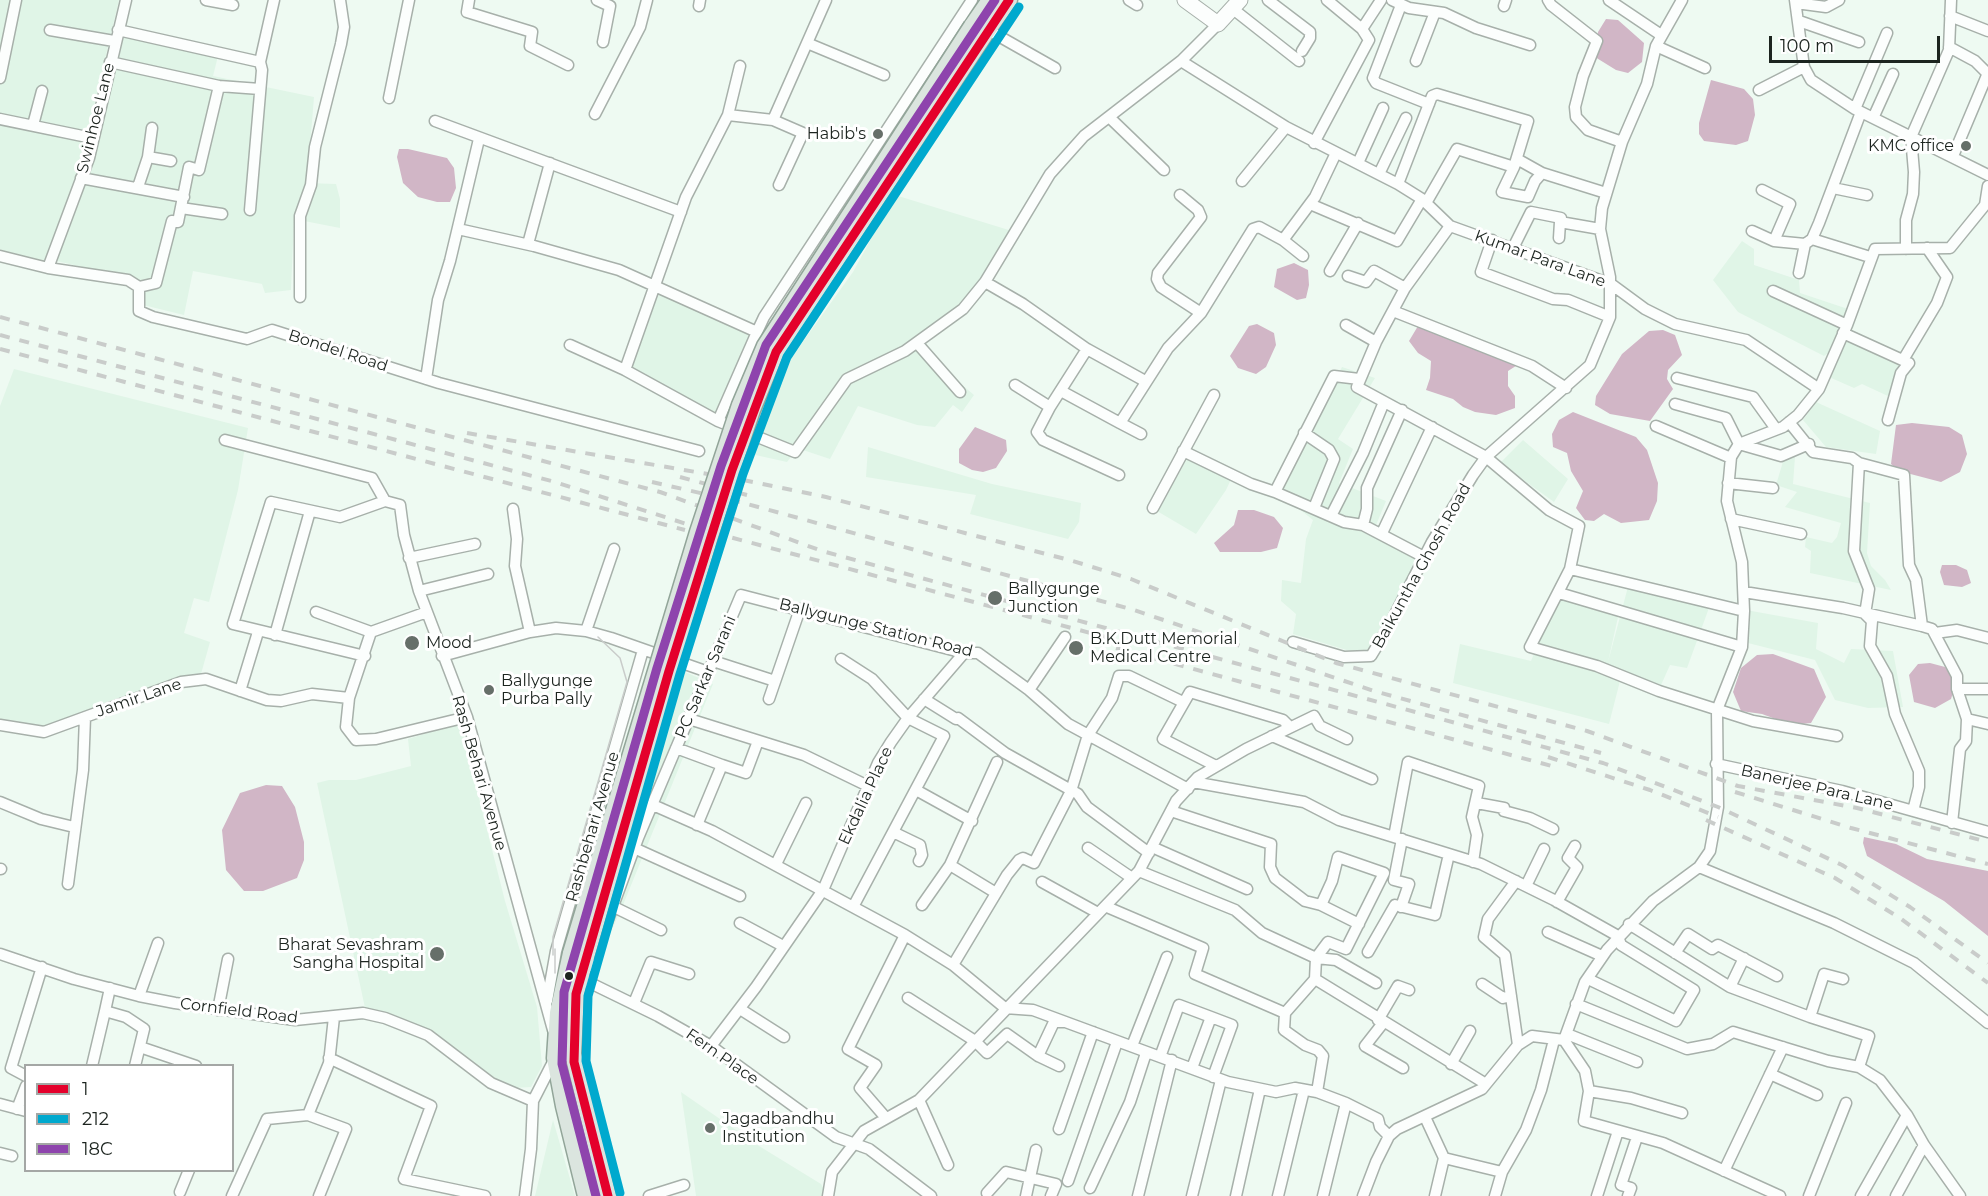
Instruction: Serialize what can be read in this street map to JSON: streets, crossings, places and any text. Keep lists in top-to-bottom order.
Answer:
{
  "streets": {
    "main road": ["Rash Behari Avenue"],
    "street": [
      "Swinhoe Lane",
      "Kumar Para Lane",
      "Bondel Road",
      "Baikuntha Ghosh Road",
      "Ballygunge Station Road",
      "PC Sarkar Sarani",
      "Jamir Lane",
      "Banerjee Para Lane",
      "Ekdalia Place",
      "Rashbehari Avenue",
      "Cornfield Road",
      "Fern Place"
    ]
  },
  "crossings": [
    ["Kumar Para Lane", "Baikuntha Ghosh Road"],
    ["Ballygunge Station Road", "PC Sarkar Sarani"],
    ["Ballygunge Station Road", "Ekdalia Place"],
    ["PC Sarkar Sarani", "Rash Behari Avenue"],
    ["PC Sarkar Sarani", "Fern Place"],
    ["Rash Behari Avenue", "Rashbehari Avenue"],
    ["Rash Behari Avenue", "Fern Place"],
    ["Ekdalia Place", "Fern Place"]
  ],
  "places": [
    "Habib's",
    "KMC office",
    "Ballygunge Junction",
    "Mood",
    "B.K.Dutt Memorial Medical Centre",
    "Ballygunge Purba Pally",
    "Bharat Sevashram Sangha Hospital",
    "Jagadbandhu Institution"
  ],
  "lines": ["transit line 1", "transit line 18C", "transit line 212"],
  "legend": ["1", "212", "18C"],
  "scale_bar": "100 m"
}
